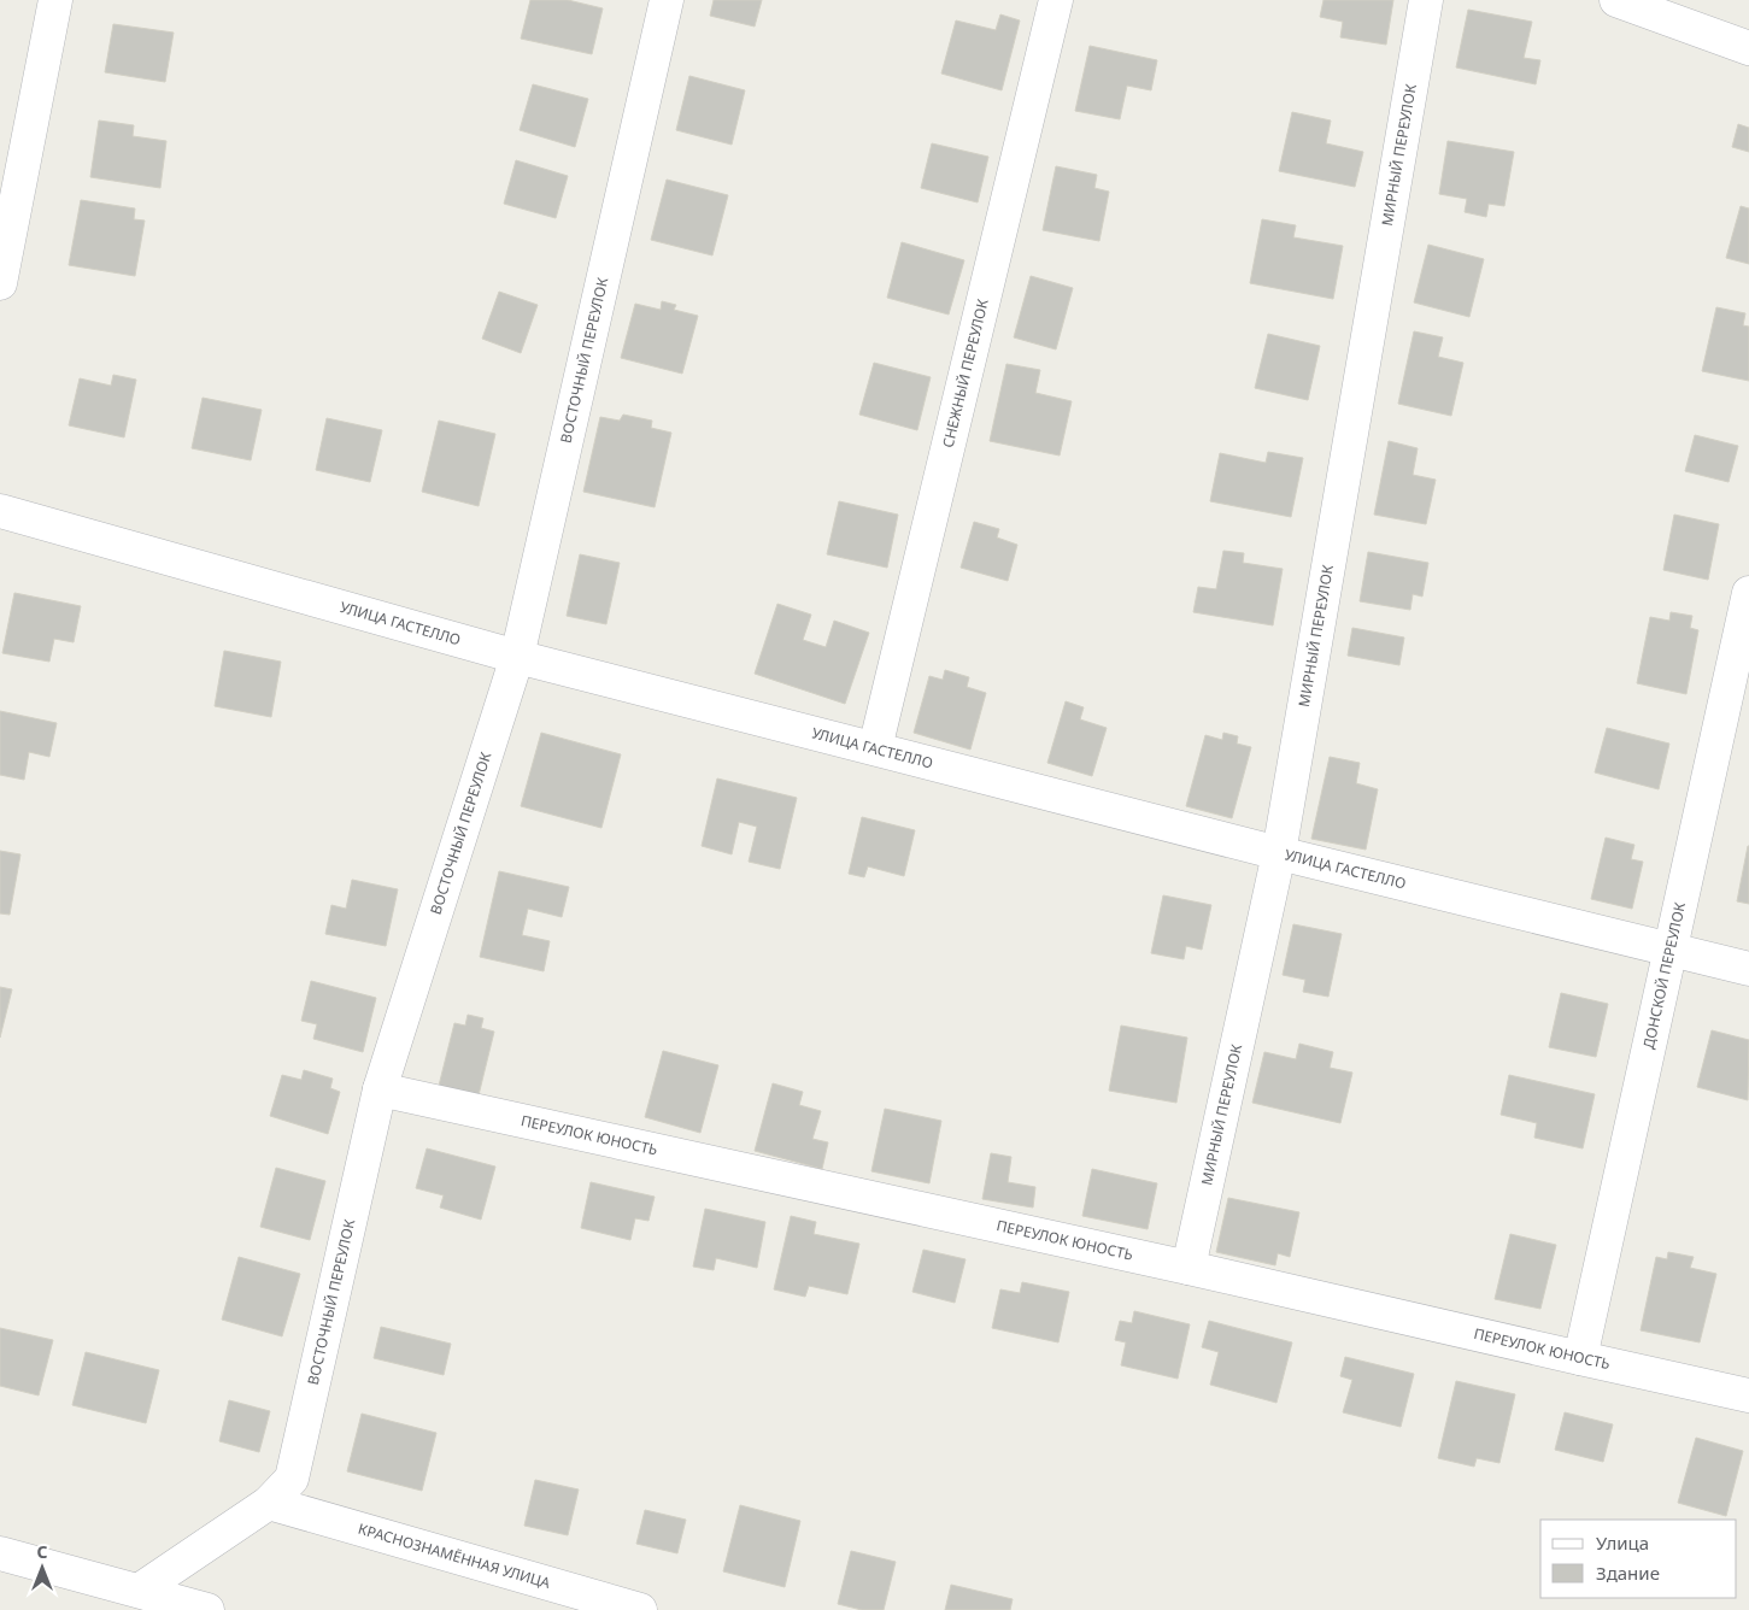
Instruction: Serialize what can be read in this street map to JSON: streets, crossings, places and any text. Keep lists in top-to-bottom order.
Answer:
{
  "streets": {
    "street": [
      "МИРНЫЙ ПЕРЕУЛОК",
      "ВОСТОЧНЫЙ ПЕРЕУЛОК",
      "СНЕЖНЫЙ ПЕРЕУЛОК",
      "УЛИЦА ГАСТЕЛЛО",
      "ДОНСКОЙ ПЕРЕУЛОК",
      "ПЕРЕУЛОК ЮНОСТЬ",
      "КРАСНОЗНАМЁННАЯ УЛИЦА"
    ]
  },
  "crossings": [
    ["МИРНЫЙ ПЕРЕУЛОК", "УЛИЦА ГАСТЕЛЛО"],
    ["МИРНЫЙ ПЕРЕУЛОК", "ПЕРЕУЛОК ЮНОСТЬ"],
    ["ВОСТОЧНЫЙ ПЕРЕУЛОК", "УЛИЦА ГАСТЕЛЛО"],
    ["ВОСТОЧНЫЙ ПЕРЕУЛОК", "ПЕРЕУЛОК ЮНОСТЬ"],
    ["ВОСТОЧНЫЙ ПЕРЕУЛОК", "КРАСНОЗНАМЁННАЯ УЛИЦА"],
    ["СНЕЖНЫЙ ПЕРЕУЛОК", "УЛИЦА ГАСТЕЛЛО"],
    ["УЛИЦА ГАСТЕЛЛО", "ДОНСКОЙ ПЕРЕУЛОК"],
    ["ДОНСКОЙ ПЕРЕУЛОК", "ПЕРЕУЛОК ЮНОСТЬ"]
  ],
  "legend": ["Улица", "Здание"],
  "north": "top"
}
